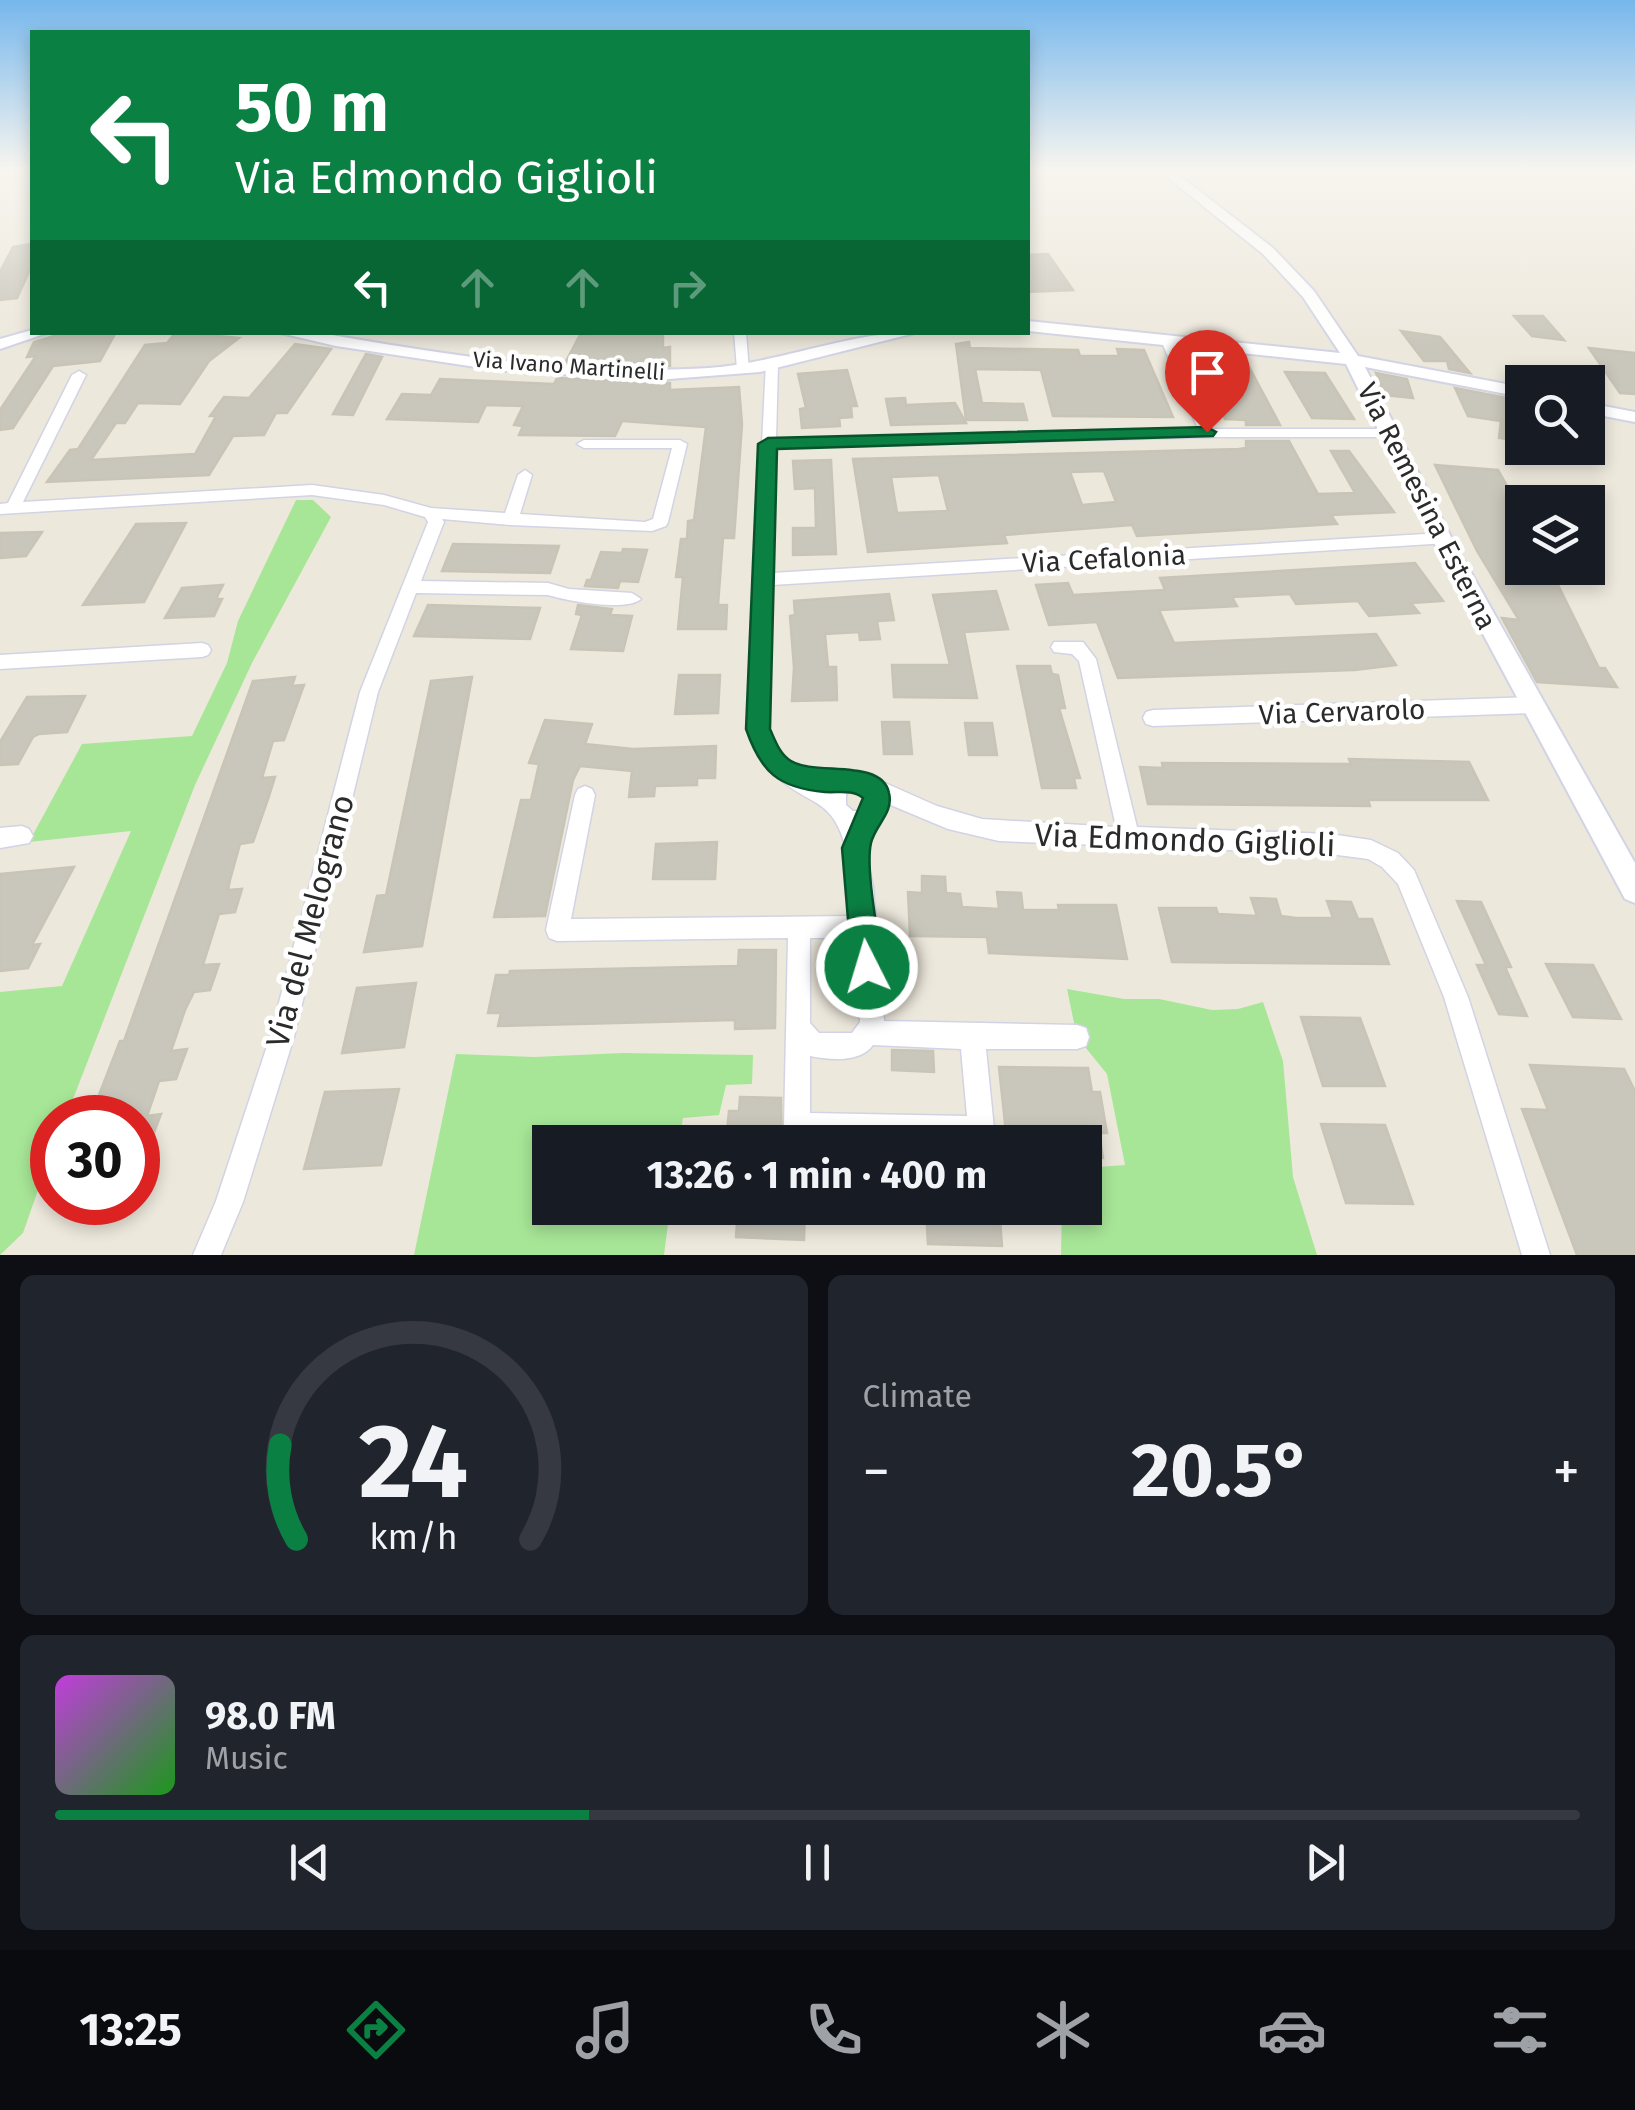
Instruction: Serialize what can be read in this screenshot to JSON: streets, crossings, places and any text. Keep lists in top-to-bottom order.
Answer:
{
  "streets": {
    "street": [
      "Via Ivano Martinelli",
      "Via Remesina Esterna",
      "Via Cefalonia",
      "Via Cervarolo",
      "Via Edmondo Giglioli",
      "Via del Melograno"
    ]
  },
  "crossings": [
    ["Via Remesina Esterna", "Via Cefalonia"],
    ["Via Remesina Esterna", "Via Cervarolo"]
  ],
  "page": {
    "turn": ["50 m", "Via Edmondo Giglioli"],
    "limit": "30",
    "trip": "13:26 · 1 min · 400 m",
    "tile": "Climate",
    "heat": ["−", "20.5°", "+"],
    "song": ["98.0 FM", "Music"],
    "tabs": "13:25",
    "gauge": ["24", "km/h"]
  }
}
